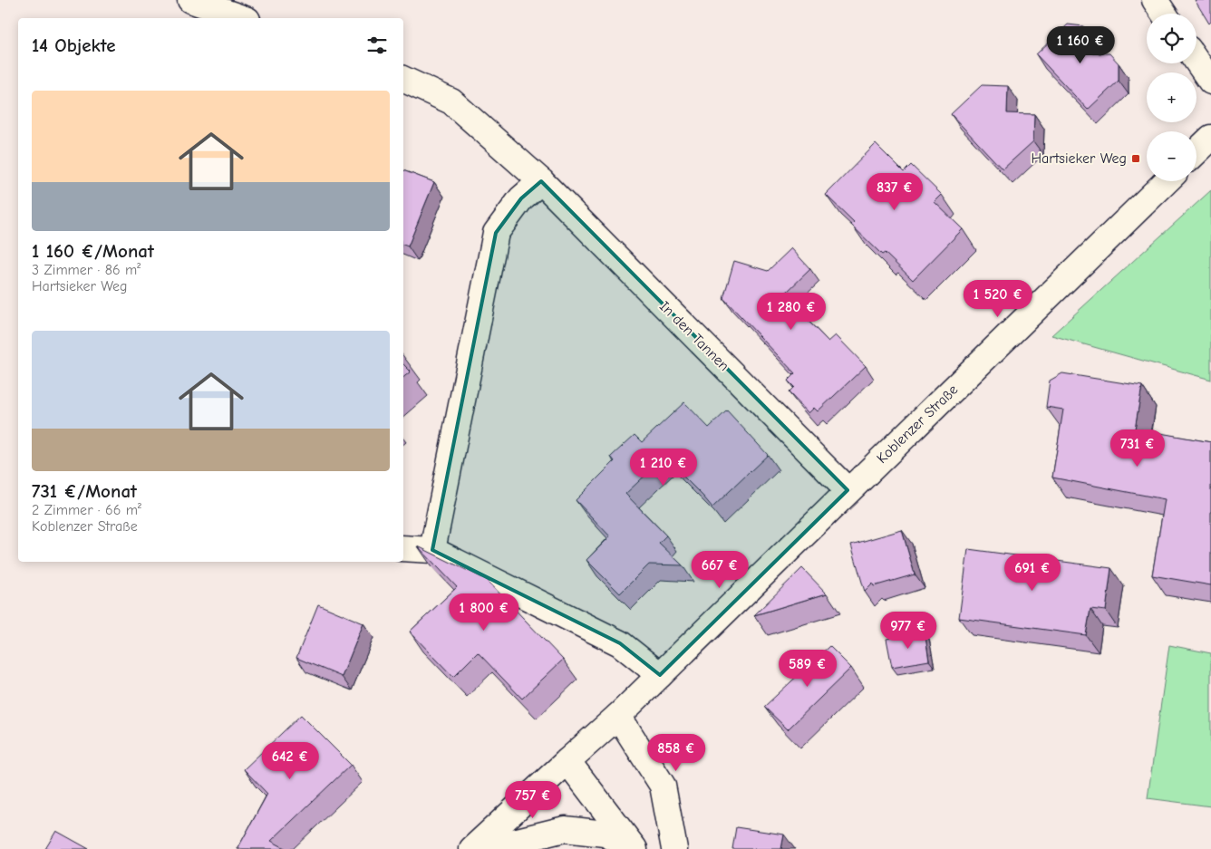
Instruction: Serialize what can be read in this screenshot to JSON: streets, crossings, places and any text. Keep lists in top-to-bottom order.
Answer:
{
  "streets": {
    "street": ["In den Tannen", "Koblenzer Straße"]
  },
  "crossings": [
    ["In den Tannen", "Koblenzer Straße"]
  ],
  "places": {
    "transit": ["Hartsieker Weg"]
  },
  "page": {
    "map_buttons": ["+", "−"],
    "heading": "14 Objekte",
    "price": [
      "1 160 €",
      "837 €",
      "1 520 €",
      "1 280 €",
      "731 €",
      "1 210 €",
      "667 €",
      "691 €",
      "1 800 €",
      "977 €",
      "589 €",
      "858 €",
      "642 €",
      "757 €"
    ],
    "list": [
      {
        "name": "1 160 €/Monat",
        "note": "3 Zimmer · 86 m² · Hartsieker Weg"
      },
      {
        "name": "731 €/Monat",
        "note": "2 Zimmer · 66 m² · Koblenzer Straße"
      }
    ]
  }
}
